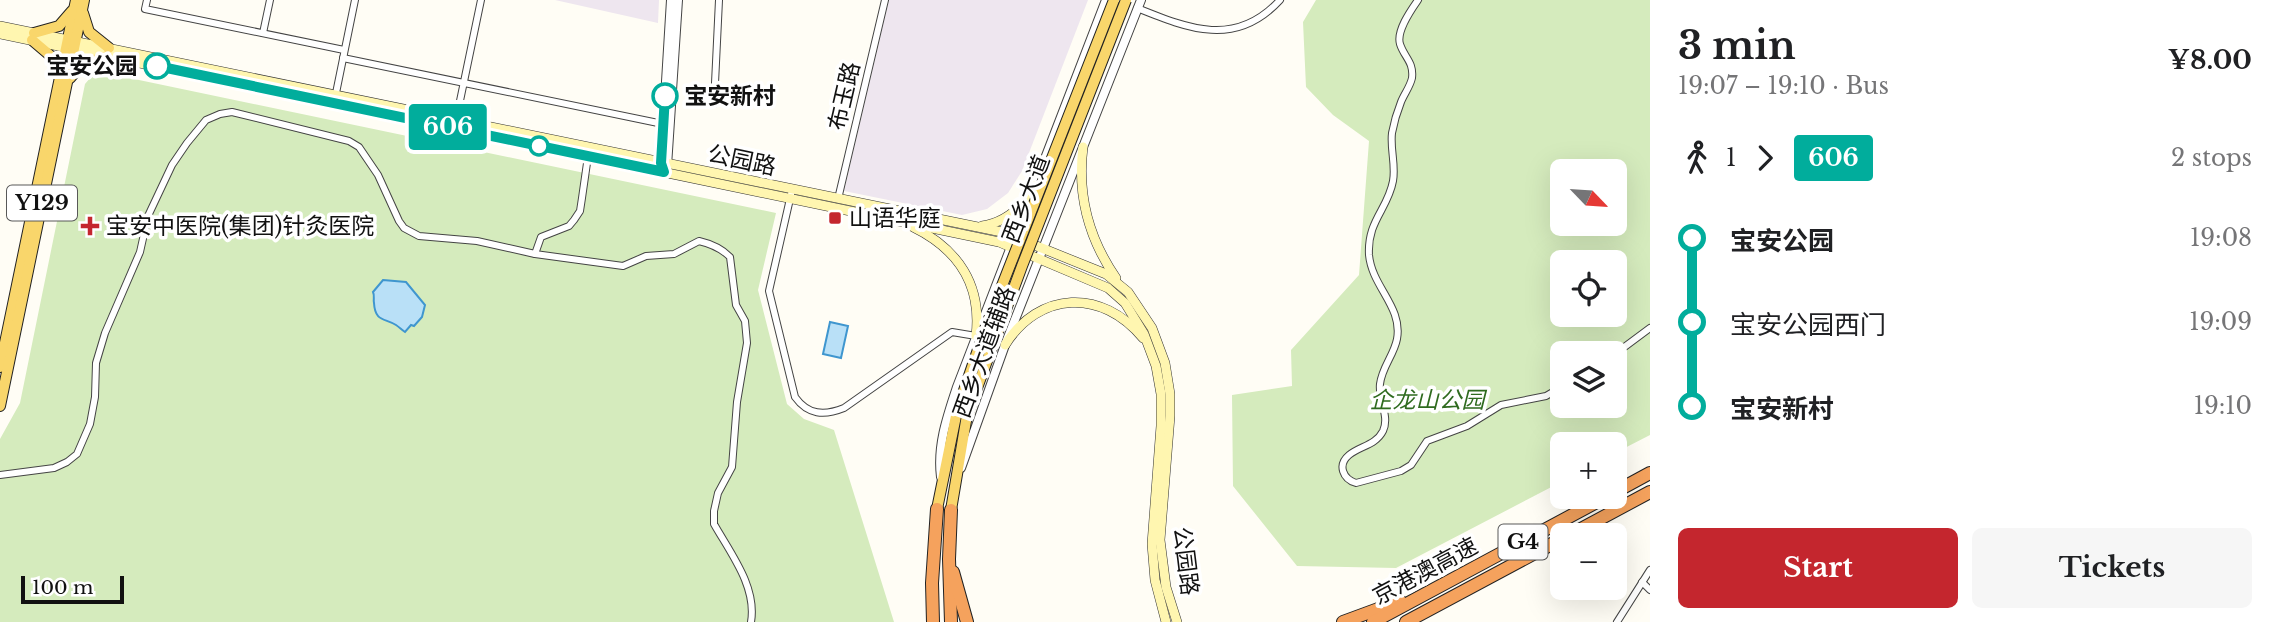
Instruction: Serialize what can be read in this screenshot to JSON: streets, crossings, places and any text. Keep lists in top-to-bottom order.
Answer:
{
  "streets": {
    "highway": ["G4", "京港澳高速"],
    "main road": ["公园路", "西乡大道", "Y129"],
    "street": ["布玉路", "西乡大道辅路"]
  },
  "crossings": [
    ["布玉路", "公园路"],
    ["公园路", "Y129"],
    ["公园路", "西乡大道辅路"]
  ],
  "parks": ["企龙山公园"],
  "places": {
    "other": ["宝安公园", "宝安新村"],
    "transit": ["山语华庭"],
    "health": ["宝安中医院(集团)针灸医院"]
  },
  "lines": ["bus line 606"],
  "scale_bar": "100 m",
  "north": "bottom right",
  "page": {
    "on_map": "606",
    "heading": ["3 min", "19:07 – 19:10 · Bus", "¥8.00"],
    "legs": ["1", "606", "2 stops"],
    "map_buttons": ["+", "−"],
    "list": [
      {
        "name": "宝安公园",
        "value": "19:08"
      },
      {
        "name": "宝安公园西门",
        "value": "19:09"
      },
      {
        "name": "宝安新村",
        "value": "19:10"
      }
    ],
    "buttons": ["Start", "Tickets"],
    "scale": "100 m"
  }
}
